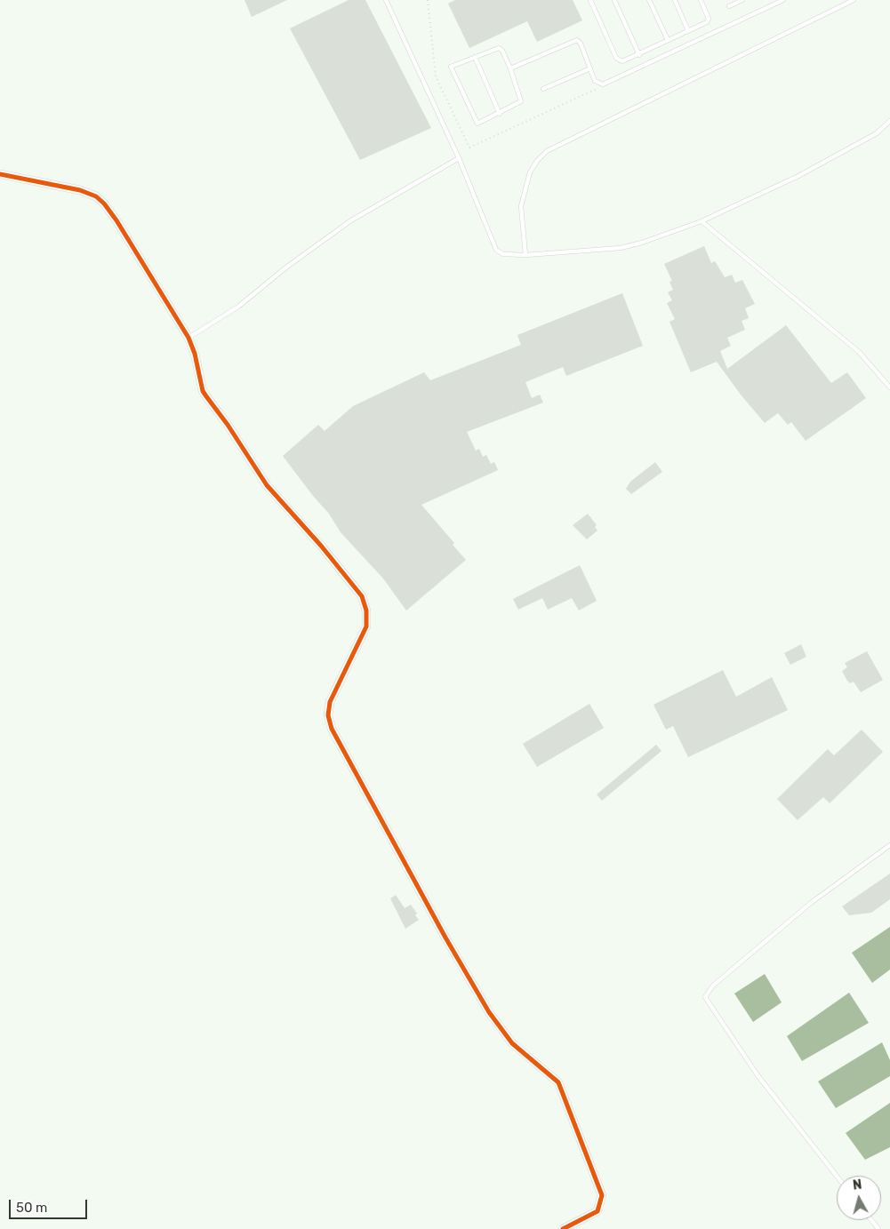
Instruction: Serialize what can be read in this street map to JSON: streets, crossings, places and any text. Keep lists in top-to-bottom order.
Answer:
{
  "scale_bar": "50 m",
  "north": "top"
}
